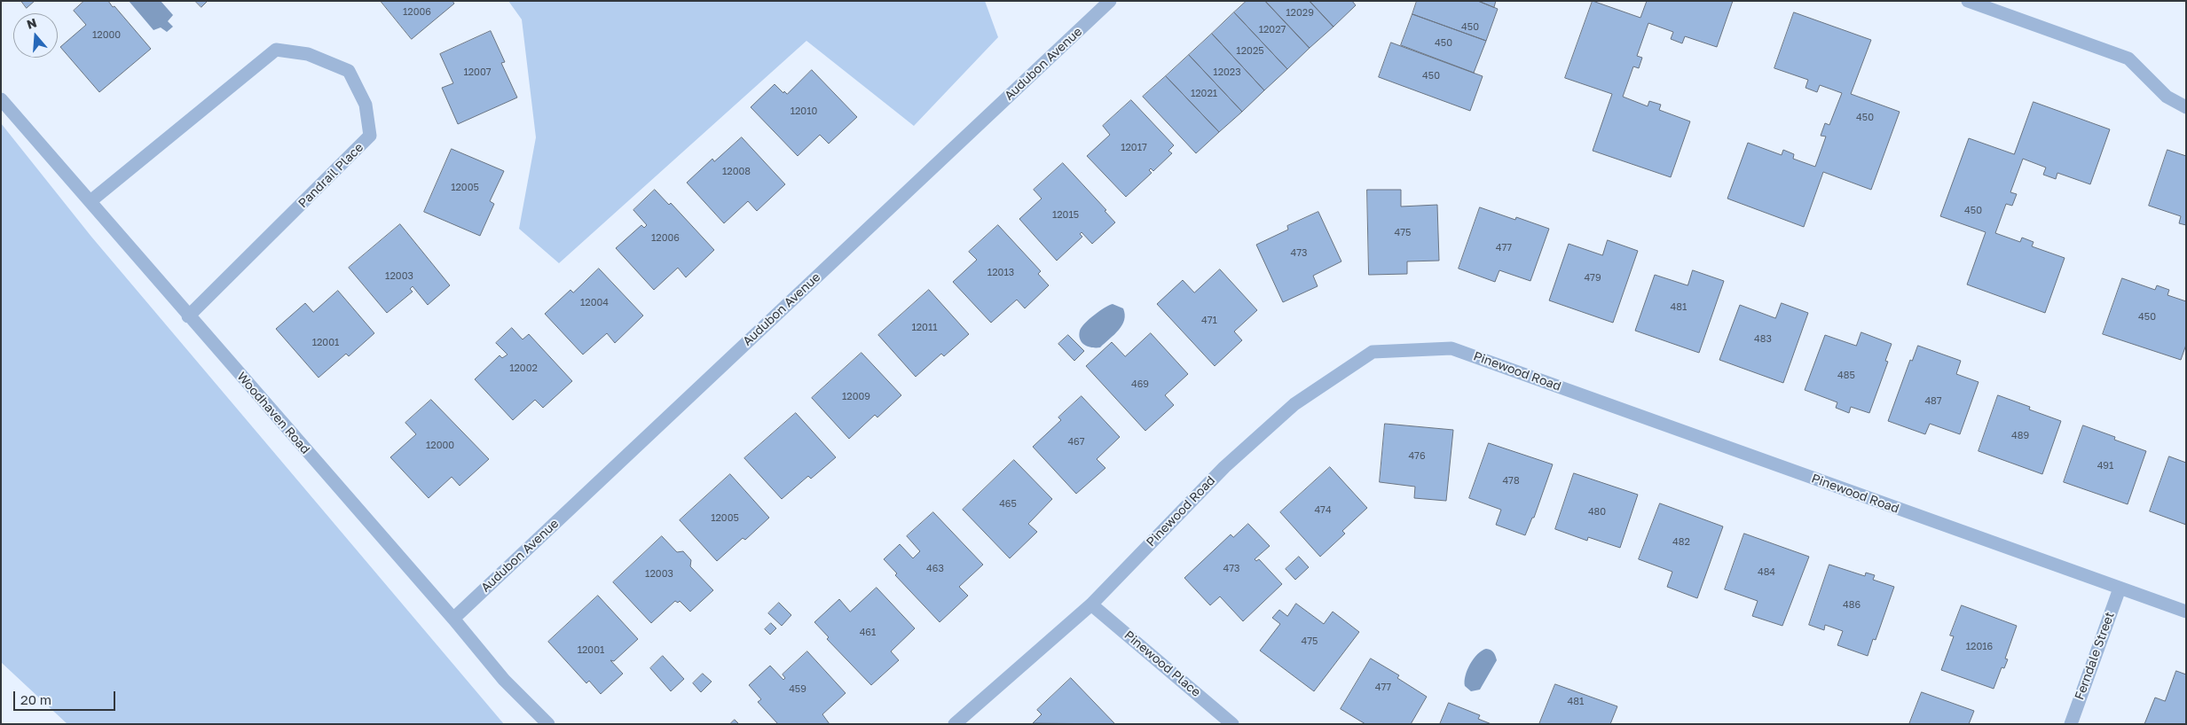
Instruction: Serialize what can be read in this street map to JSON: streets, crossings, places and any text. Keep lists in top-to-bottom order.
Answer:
{
  "streets": {
    "street": [
      "Audubon Avenue",
      "Pandrail Place",
      "Pinewood Road",
      "Woodhaven Road",
      "Ferndale Street",
      "Pinewood Place"
    ]
  },
  "crossings": [
    ["Audubon Avenue", "Woodhaven Road"],
    ["Pandrail Place", "Woodhaven Road"],
    ["Pinewood Road", "Ferndale Street"],
    ["Pinewood Road", "Pinewood Place"]
  ],
  "house_numbers": [
    "12006",
    "12029",
    "450",
    "12027",
    "12000",
    "450",
    "12025",
    "12007",
    "12023",
    "450",
    "12021",
    "12010",
    "450",
    "12017",
    "12008",
    "12005",
    "450",
    "12015",
    "475",
    "12006",
    "477",
    "473",
    "12013",
    "12003",
    "479",
    "12004",
    "481",
    "450",
    "471",
    "12011",
    "483",
    "12001",
    "12002",
    "485",
    "469",
    "12009",
    "487",
    "489",
    "467",
    "12000",
    "476",
    "491",
    "478",
    "465",
    "474",
    "480",
    "12005",
    "482",
    "463",
    "473",
    "484",
    "12003",
    "486",
    "461",
    "475",
    "12016",
    "12001",
    "477",
    "459",
    "481"
  ],
  "scale_bar": "20 m",
  "north": "top"
}
